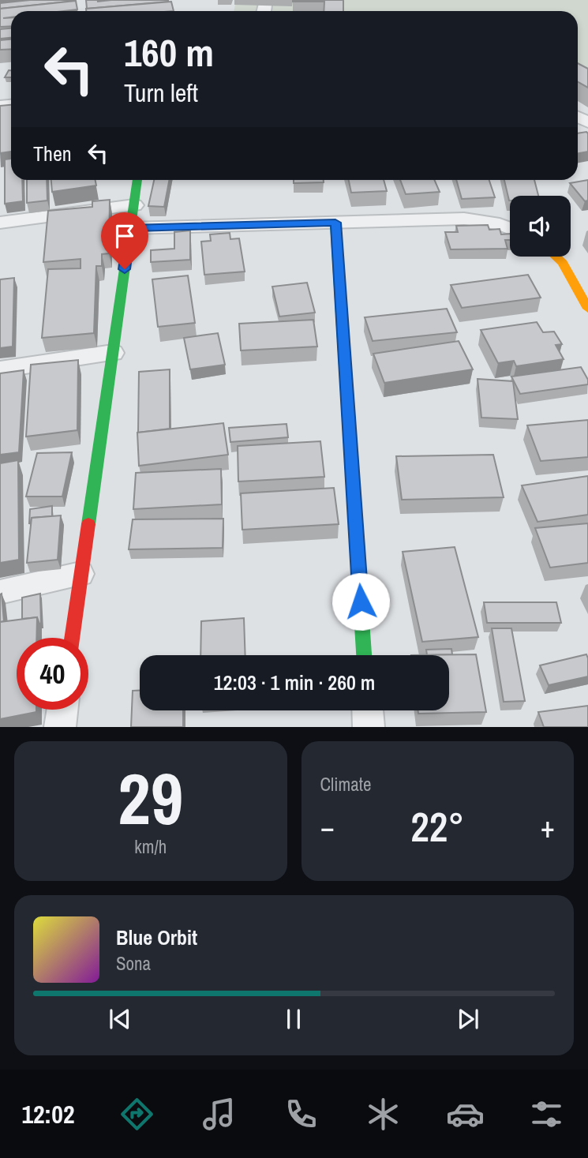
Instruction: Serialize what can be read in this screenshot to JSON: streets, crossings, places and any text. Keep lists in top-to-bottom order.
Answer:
{
  "page": {
    "turn": ["160 m", "Turn left"],
    "then": "Then",
    "limit": "40",
    "trip": "12:03 · 1 min · 260 m",
    "tile": [
      ["29", "km/h"],
      "Climate"
    ],
    "heat": ["−", "22°", "+"],
    "song": ["Blue Orbit", "Sona"],
    "tabs": "12:02"
  }
}
